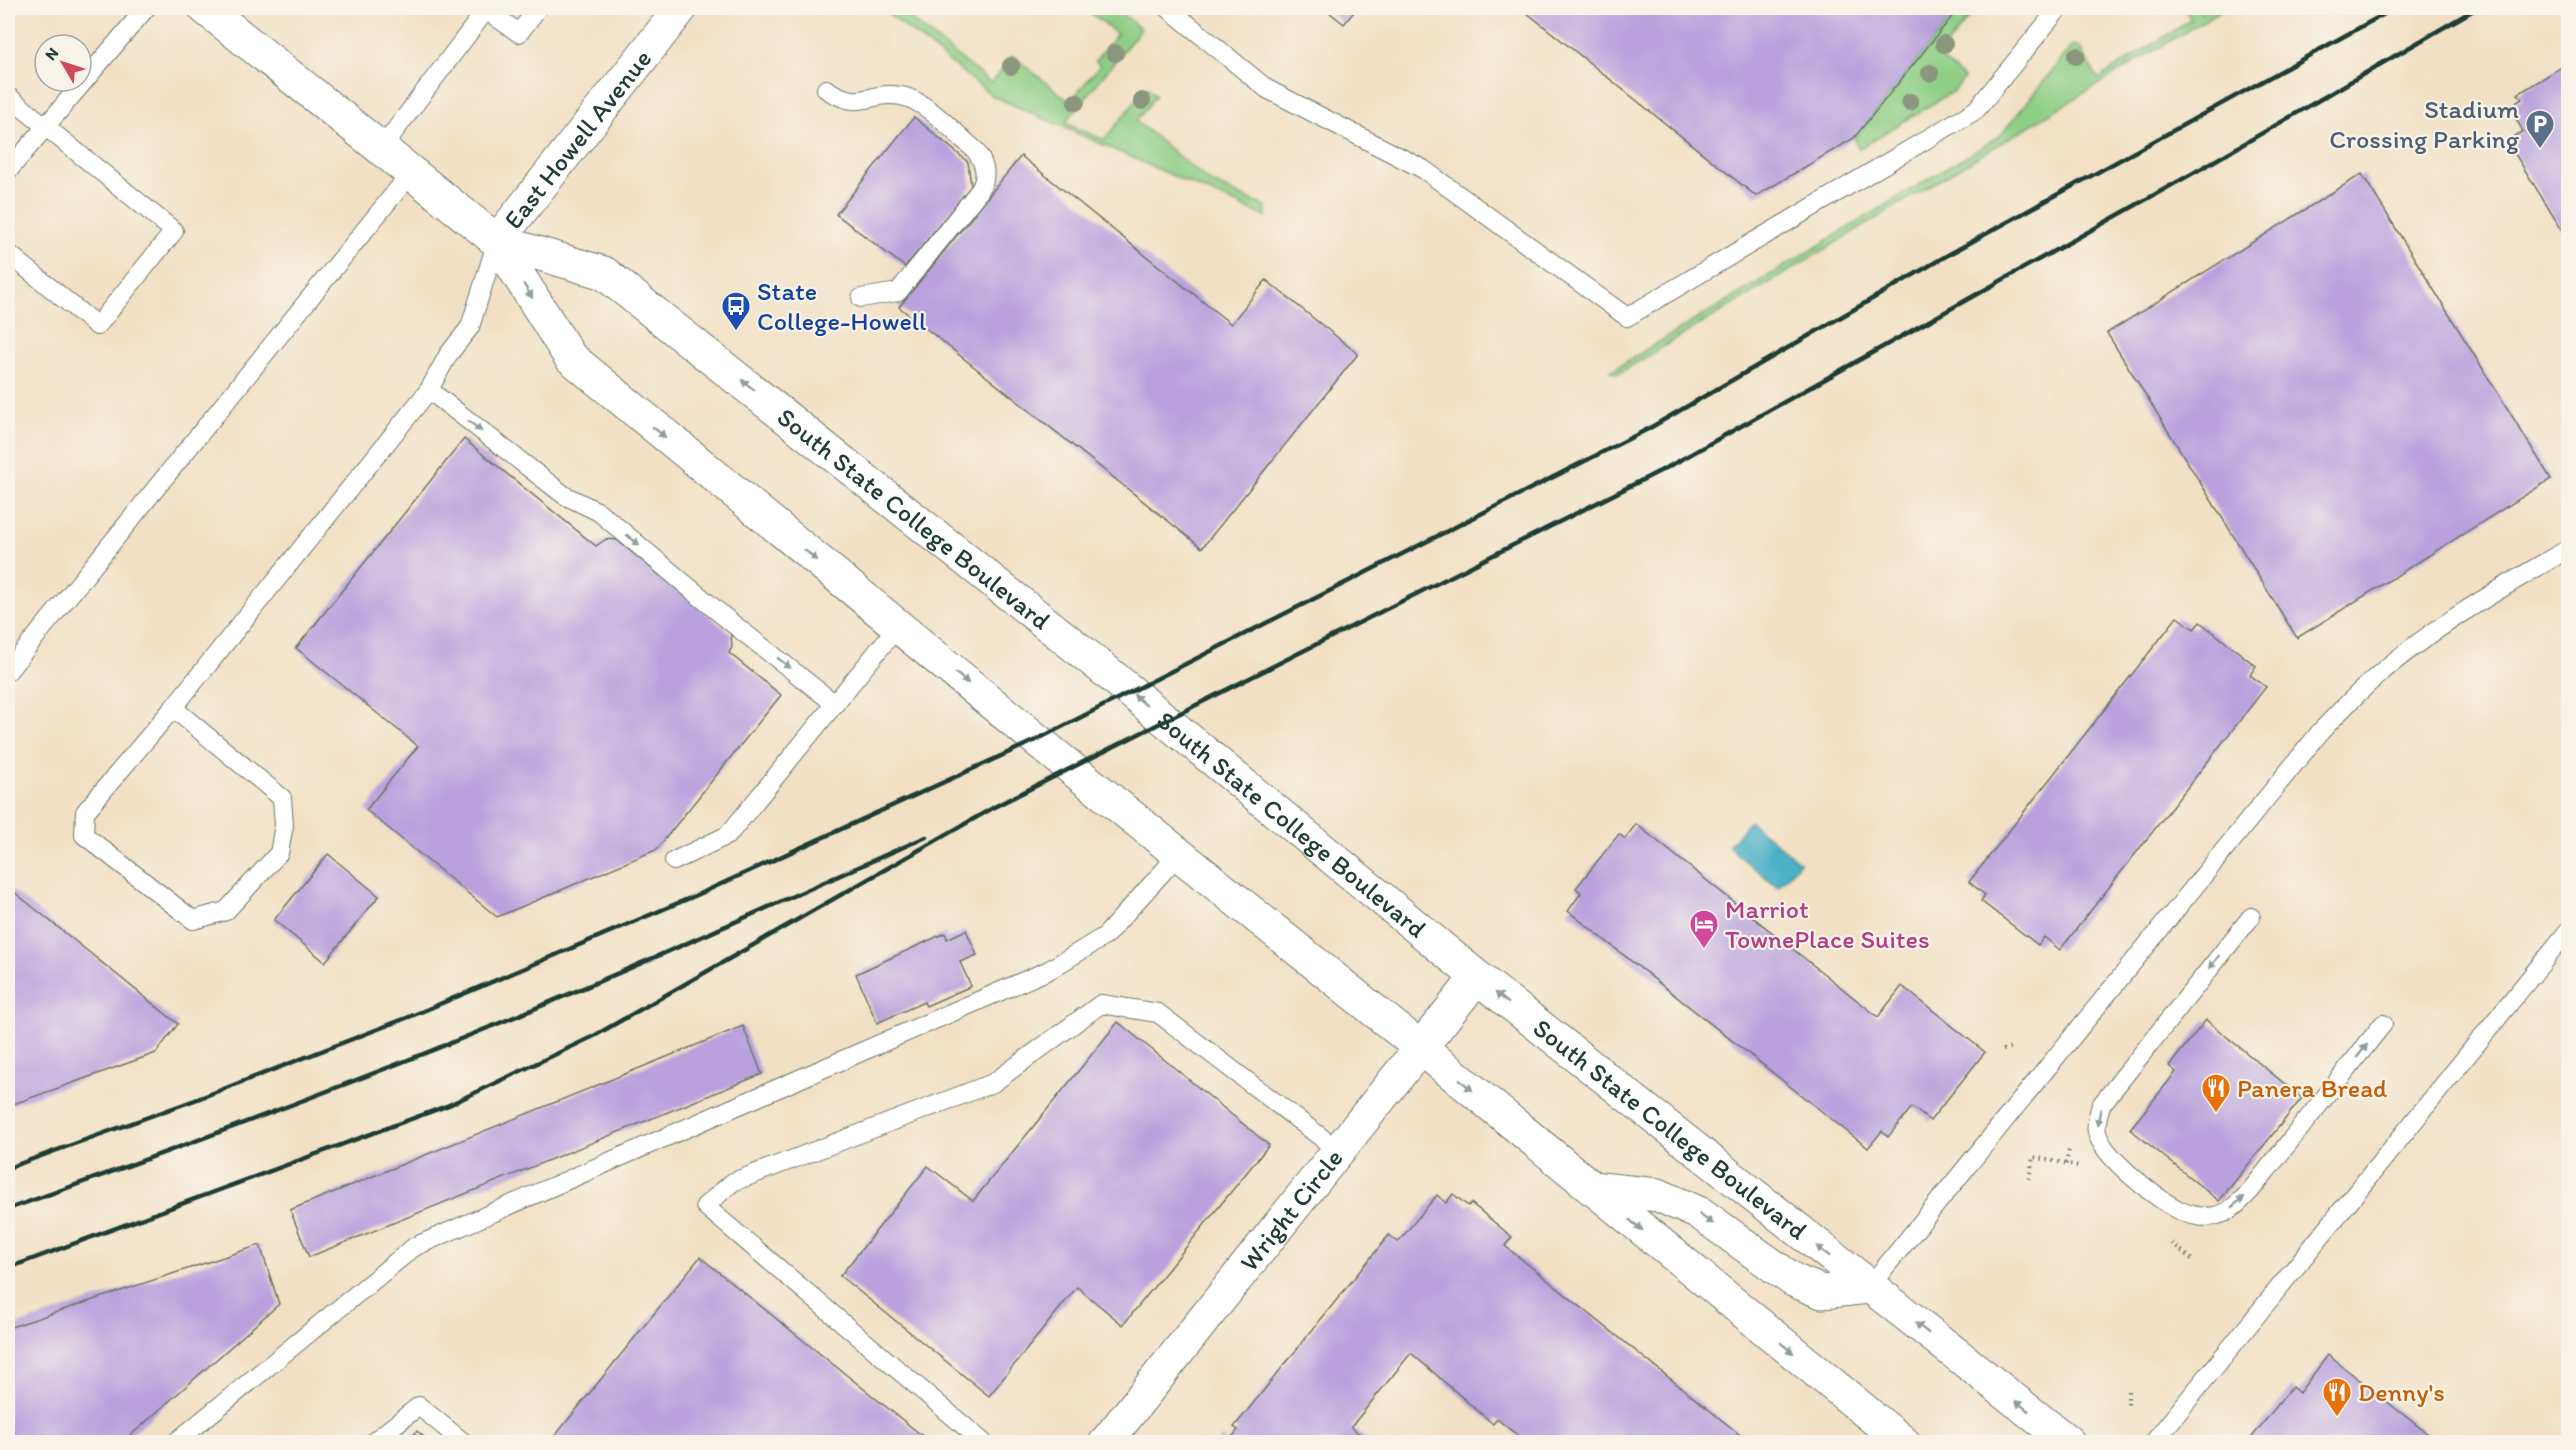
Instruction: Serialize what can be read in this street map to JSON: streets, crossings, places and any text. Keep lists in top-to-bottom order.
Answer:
{
  "streets": {
    "main road": ["East Howell Avenue", "South State College Boulevard", "Wright Circle"]
  },
  "crossings": [
    ["East Howell Avenue", "South State College Boulevard"],
    ["South State College Boulevard", "Wright Circle"]
  ],
  "places": {
    "parking": ["Stadium Crossing Parking"],
    "bus stop": ["State College-Howell"],
    "hotel": ["Marriot TownePlace Suites"],
    "restaurant": ["Panera Bread", "Denny's"]
  },
  "north": "top left"
}
